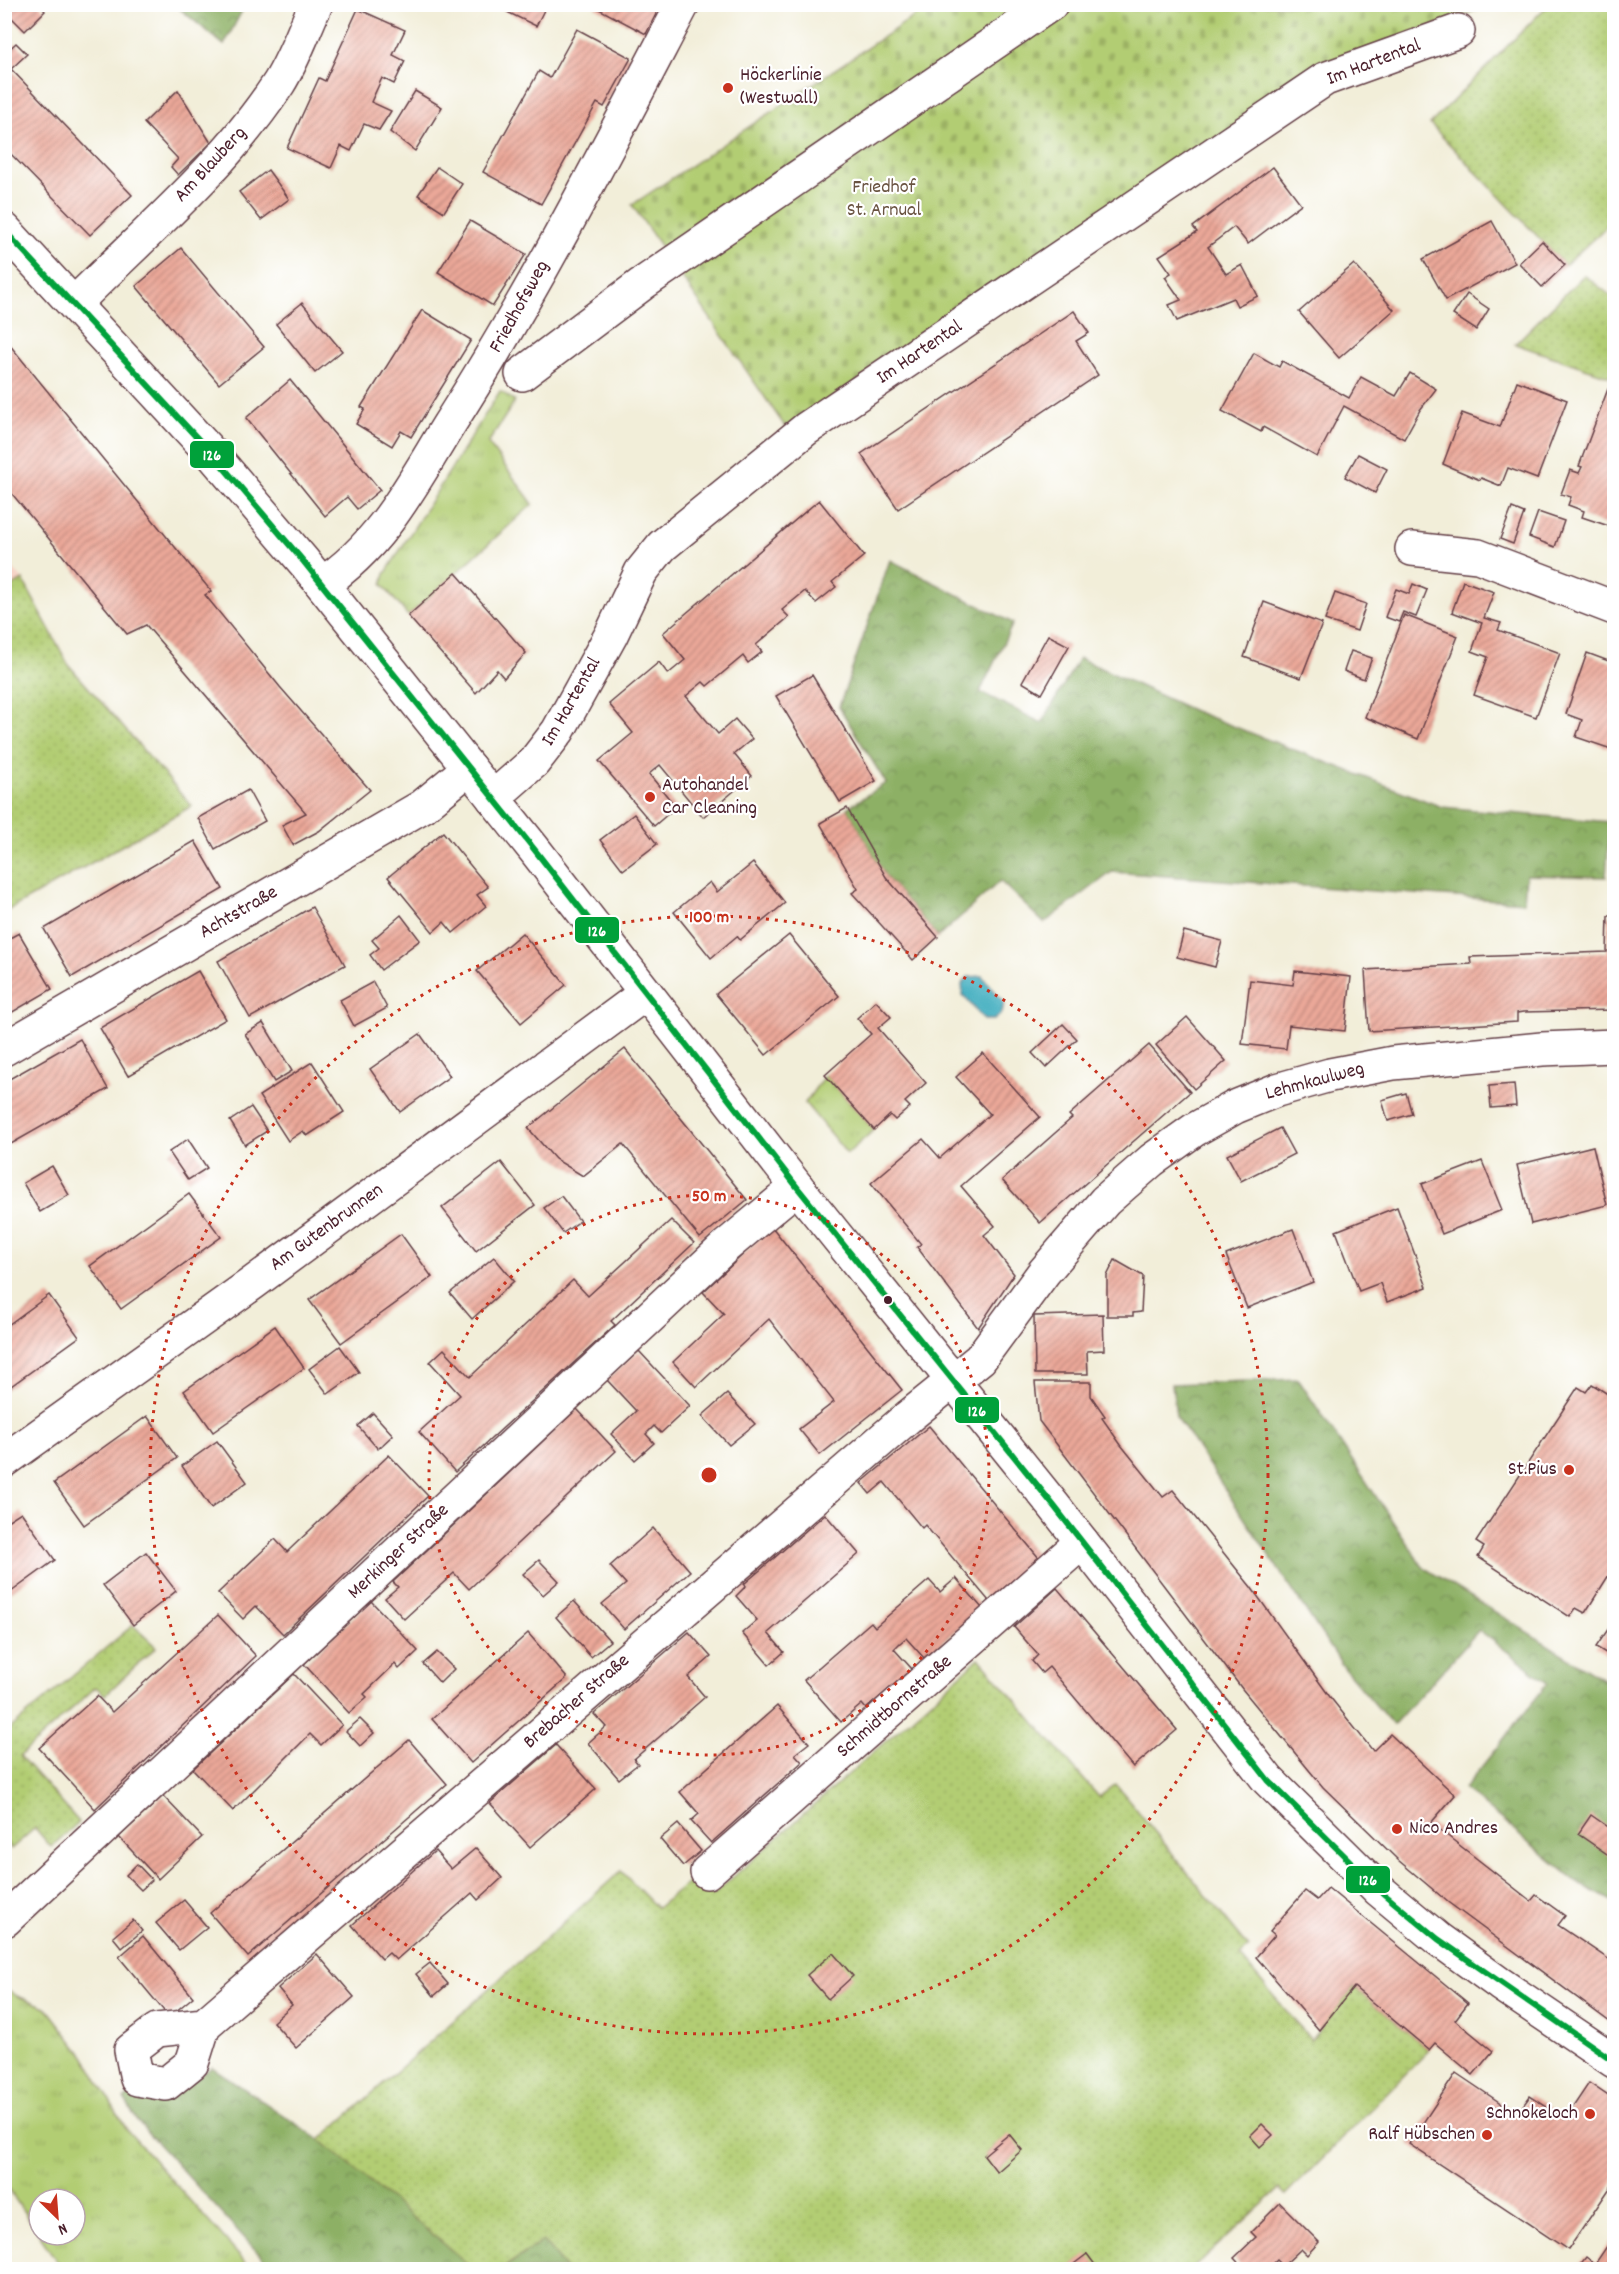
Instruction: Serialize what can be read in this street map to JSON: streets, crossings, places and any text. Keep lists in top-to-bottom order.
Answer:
{
  "streets": {
    "street": [
      "Im Hartental",
      "Am Blauberg",
      "Friedhofsweg",
      "Achtstraße",
      "Lehmkaulweg",
      "Am Gutenbrunnen",
      "Merkinger Straße",
      "Brebacher Straße",
      "Schmidtbornstraße"
    ]
  },
  "crossings": [
    ["Lehmkaulweg", "Brebacher Straße"]
  ],
  "parks": ["Friedhof St. Arnual"],
  "places": [
    "Höckerlinie (Westwall)",
    "Autohandel Car Cleaning",
    "St.Pius",
    "Nico Andres",
    "Schnokeloch",
    "Ralf Hübschen"
  ],
  "lines": ["transit line 126"],
  "north": "bottom right",
  "rings": ["100 m", "50 m"]
}
